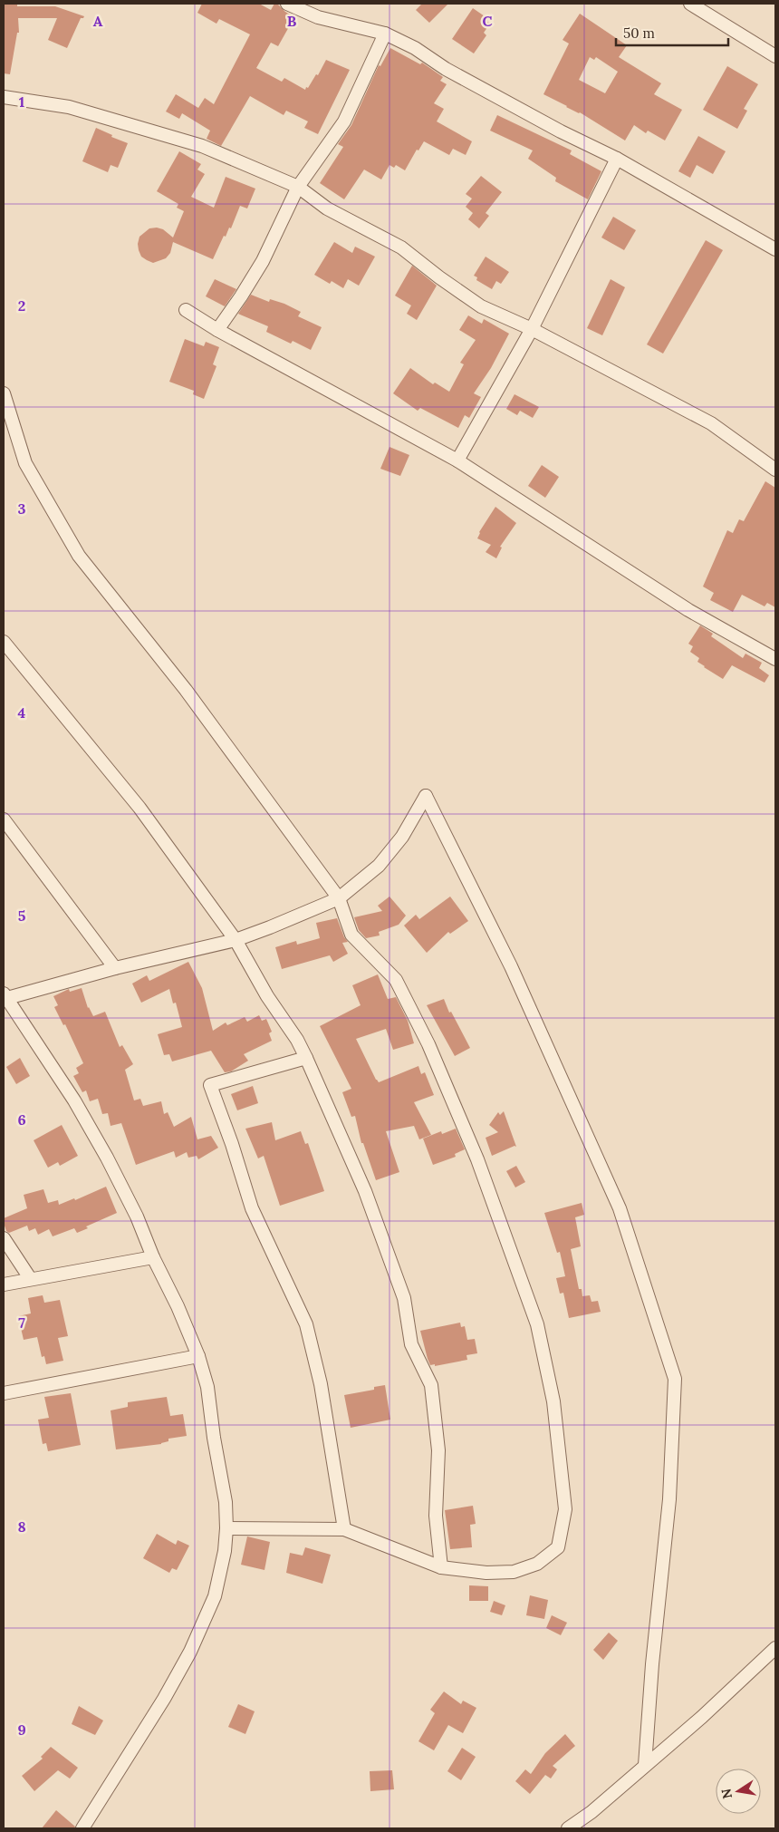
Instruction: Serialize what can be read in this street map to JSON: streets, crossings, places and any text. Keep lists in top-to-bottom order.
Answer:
{
  "scale_bar": "50 m",
  "north": "left",
  "grid": {
    "columns": ["A", "B", "C"],
    "rows": [
      "1",
      "2",
      "3",
      "4",
      "5",
      "6",
      "7",
      "8",
      "9"
    ]
  }
}
